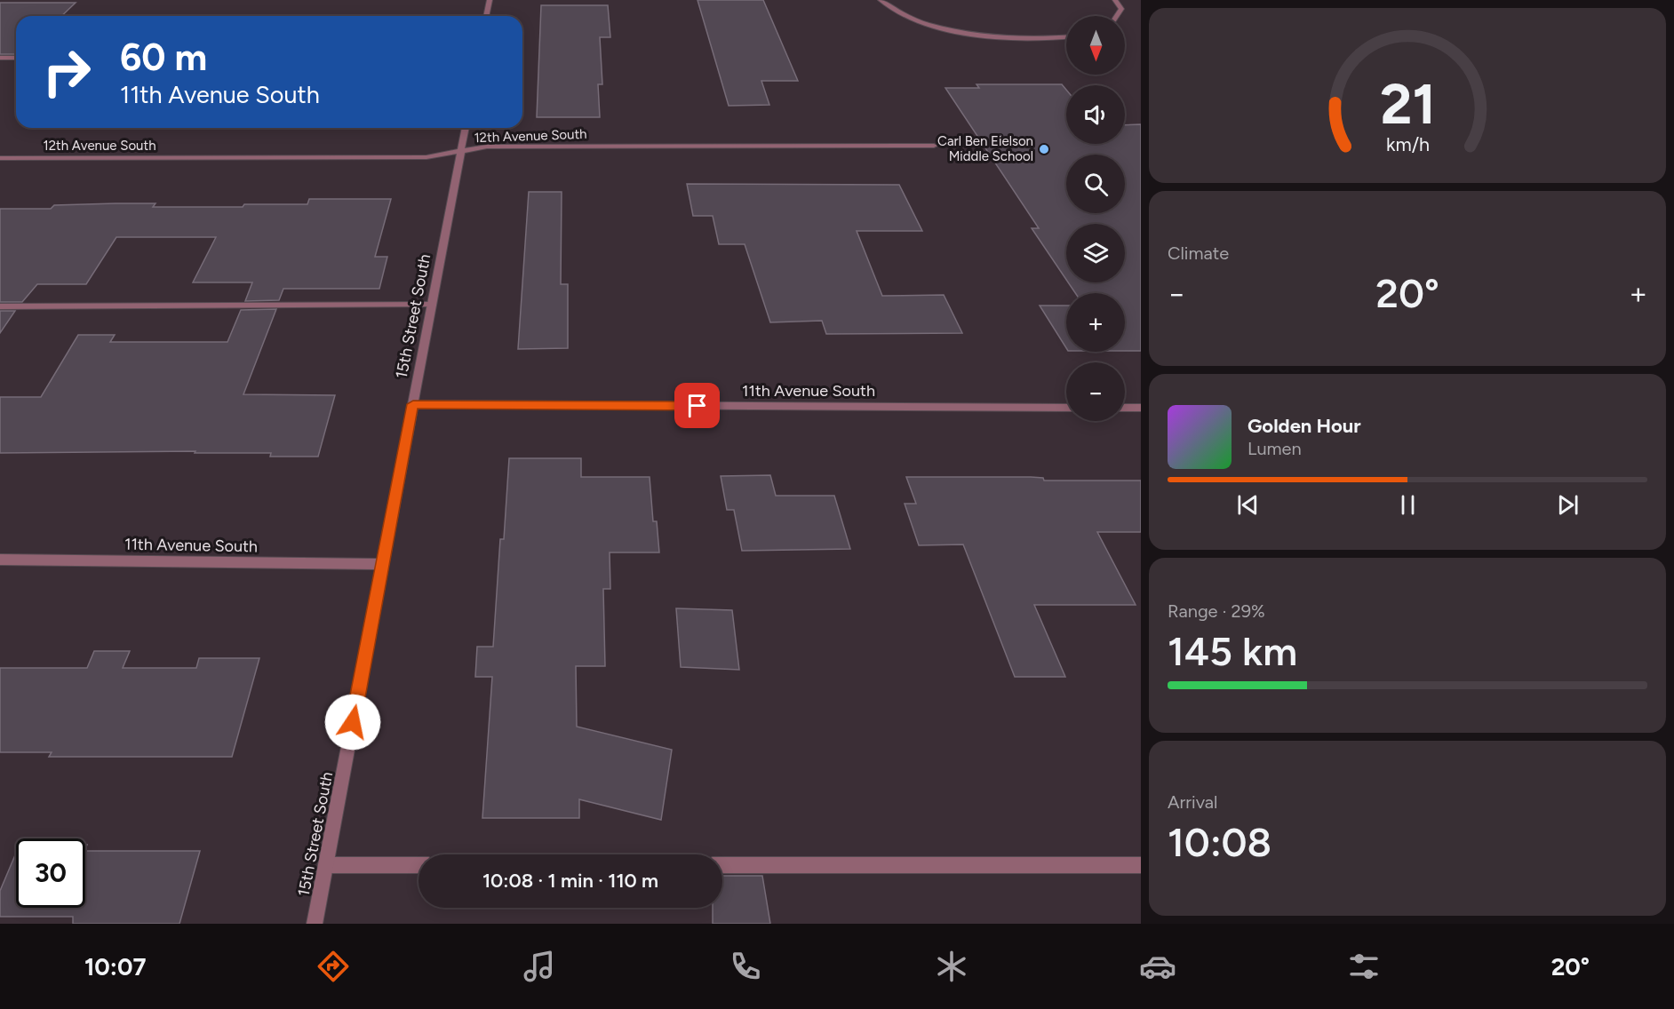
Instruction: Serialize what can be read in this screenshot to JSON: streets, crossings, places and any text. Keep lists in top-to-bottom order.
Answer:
{
  "streets": {
    "street": ["12th Avenue South", "15th Street South", "11th Avenue South"]
  },
  "crossings": [
    ["12th Avenue South", "15th Street South"],
    ["15th Street South", "11th Avenue South"]
  ],
  "places": ["Carl Ben Eielson Middle School"],
  "north": "bottom",
  "page": {
    "map_buttons": ["+", "−"],
    "turn": ["60 m", "11th Avenue South"],
    "tile": [
      "Climate",
      ["Range · 29%", "145 km"],
      ["Arrival", "10:08"]
    ],
    "heat": ["−", "20°", "+"],
    "song": ["Golden Hour", "Lumen"],
    "limit": "30",
    "trip": "10:08 · 1 min · 110 m",
    "tabs": ["10:07", "20°"],
    "gauge": ["21", "km/h"]
  }
}
